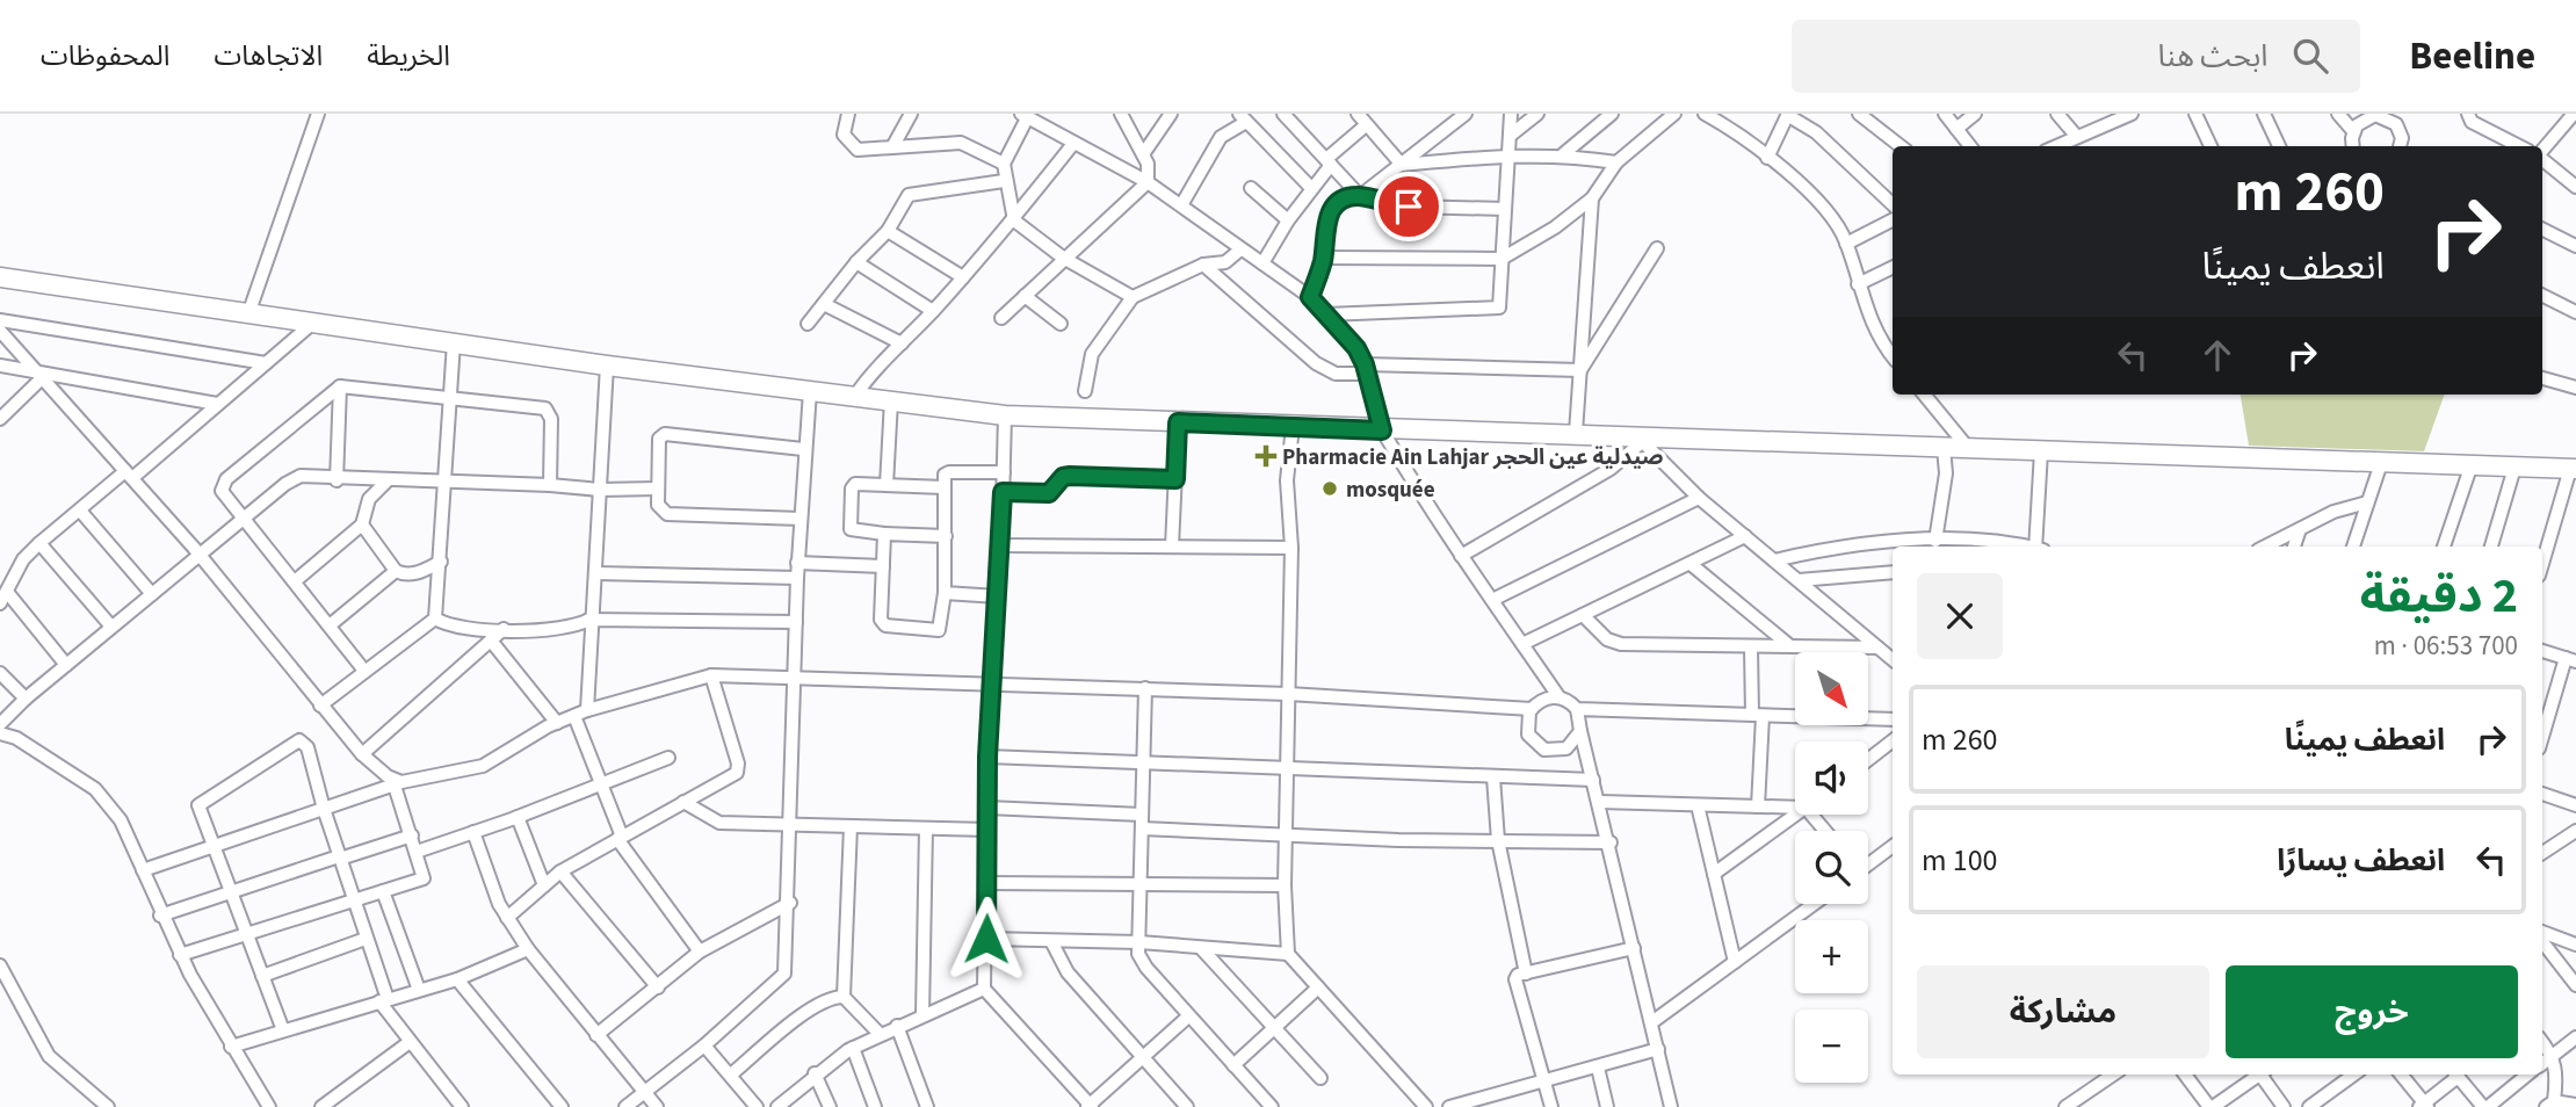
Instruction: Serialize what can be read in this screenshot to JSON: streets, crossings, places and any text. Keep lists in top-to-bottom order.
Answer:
{
  "places": {
    "health": ["Pharmacie Ain Lahjar صيدلية عين الحجر"],
    "other": ["mosquée"]
  },
  "north": "bottom right",
  "page": {
    "header": "Beeline",
    "search": "ابحث هنا",
    "nav": ["الخريطة", "الاتجاهات", "المحفوظات"],
    "turn": ["260 m", "انعطف يمينًا"],
    "heading": ["2 دقيقة", "700 m · 06:53"],
    "map_buttons": ["+", "−"],
    "list": [
      {
        "name": "انعطف يمينًا",
        "value": "260 m"
      },
      {
        "name": "انعطف يسارًا",
        "value": "100 m"
      }
    ],
    "buttons": ["خروج", "مشاركة"]
  }
}
